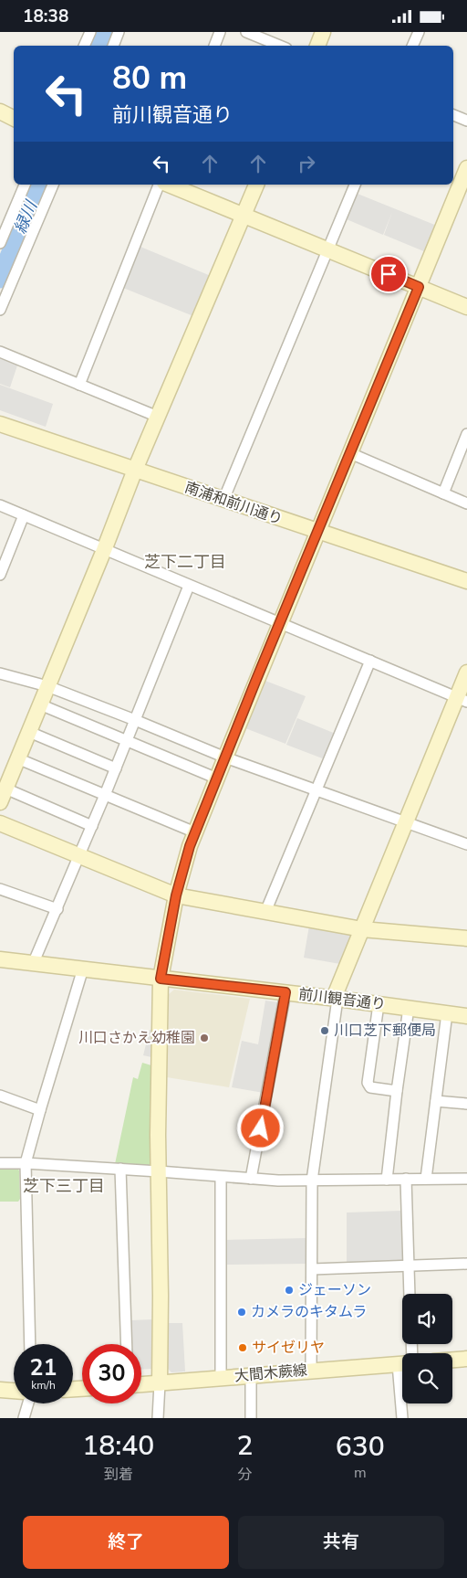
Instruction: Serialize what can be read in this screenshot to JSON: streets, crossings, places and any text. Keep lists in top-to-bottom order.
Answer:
{
  "streets": {
    "street": ["南浦和前川通り", "前川観音通り", "大間木蕨線"]
  },
  "districts": ["芝下二丁目", "芝下三丁目"],
  "water": ["緑川"],
  "places": [
    "川口芝下郵便局",
    "川口さかえ幼稚園",
    "ジェーソン",
    "カメラのキタムラ",
    "サイゼリヤ"
  ],
  "page": {
    "status": "18:38",
    "turn": ["80 m", "前川観音通り"],
    "speed": "21 km/h",
    "limit": "30",
    "eta": [
      "18:40",
      "到着",
      "2",
      "分",
      "630",
      "m"
    ],
    "buttons": ["終了", "共有"]
  }
}
